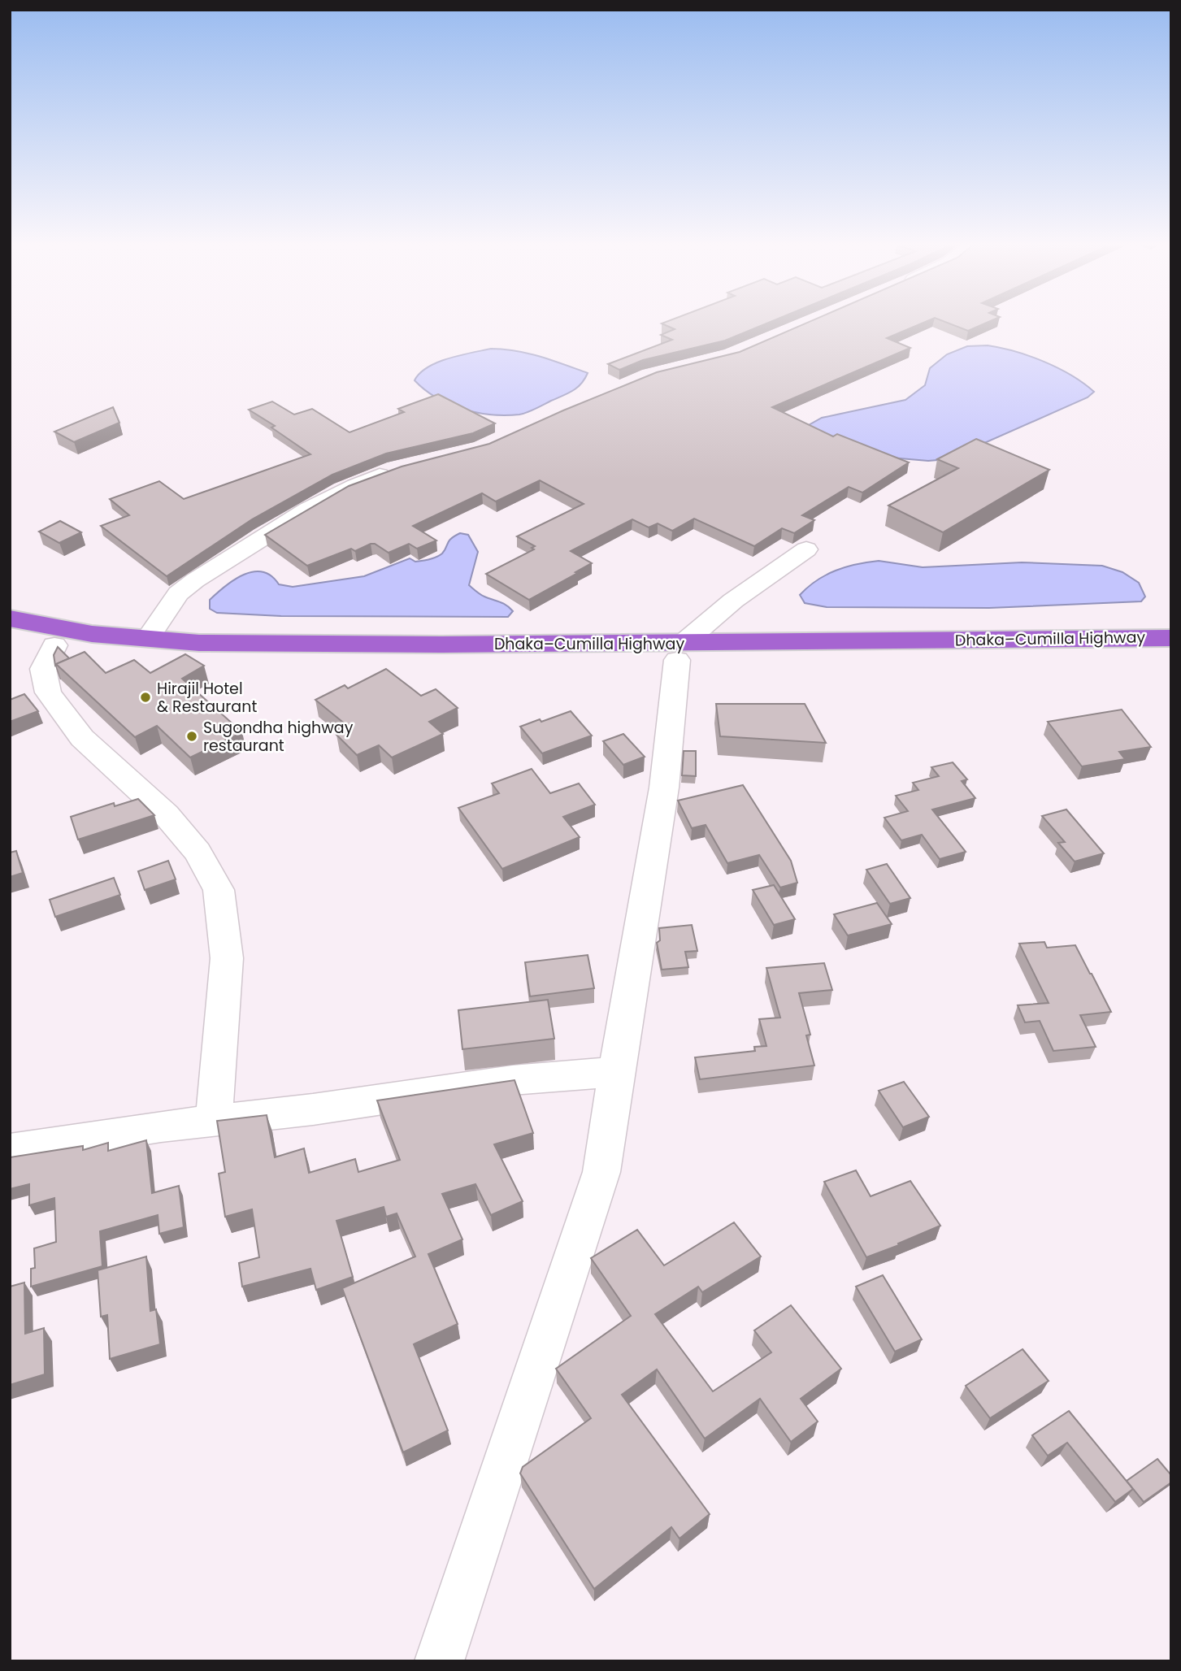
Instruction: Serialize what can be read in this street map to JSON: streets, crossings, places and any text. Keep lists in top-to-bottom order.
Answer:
{
  "streets": {
    "highway": ["Dhaka–Cumilla Highway"]
  },
  "places": ["Hirajil Hotel & Restaurant", "Sugondha highway restaurant"]
}
